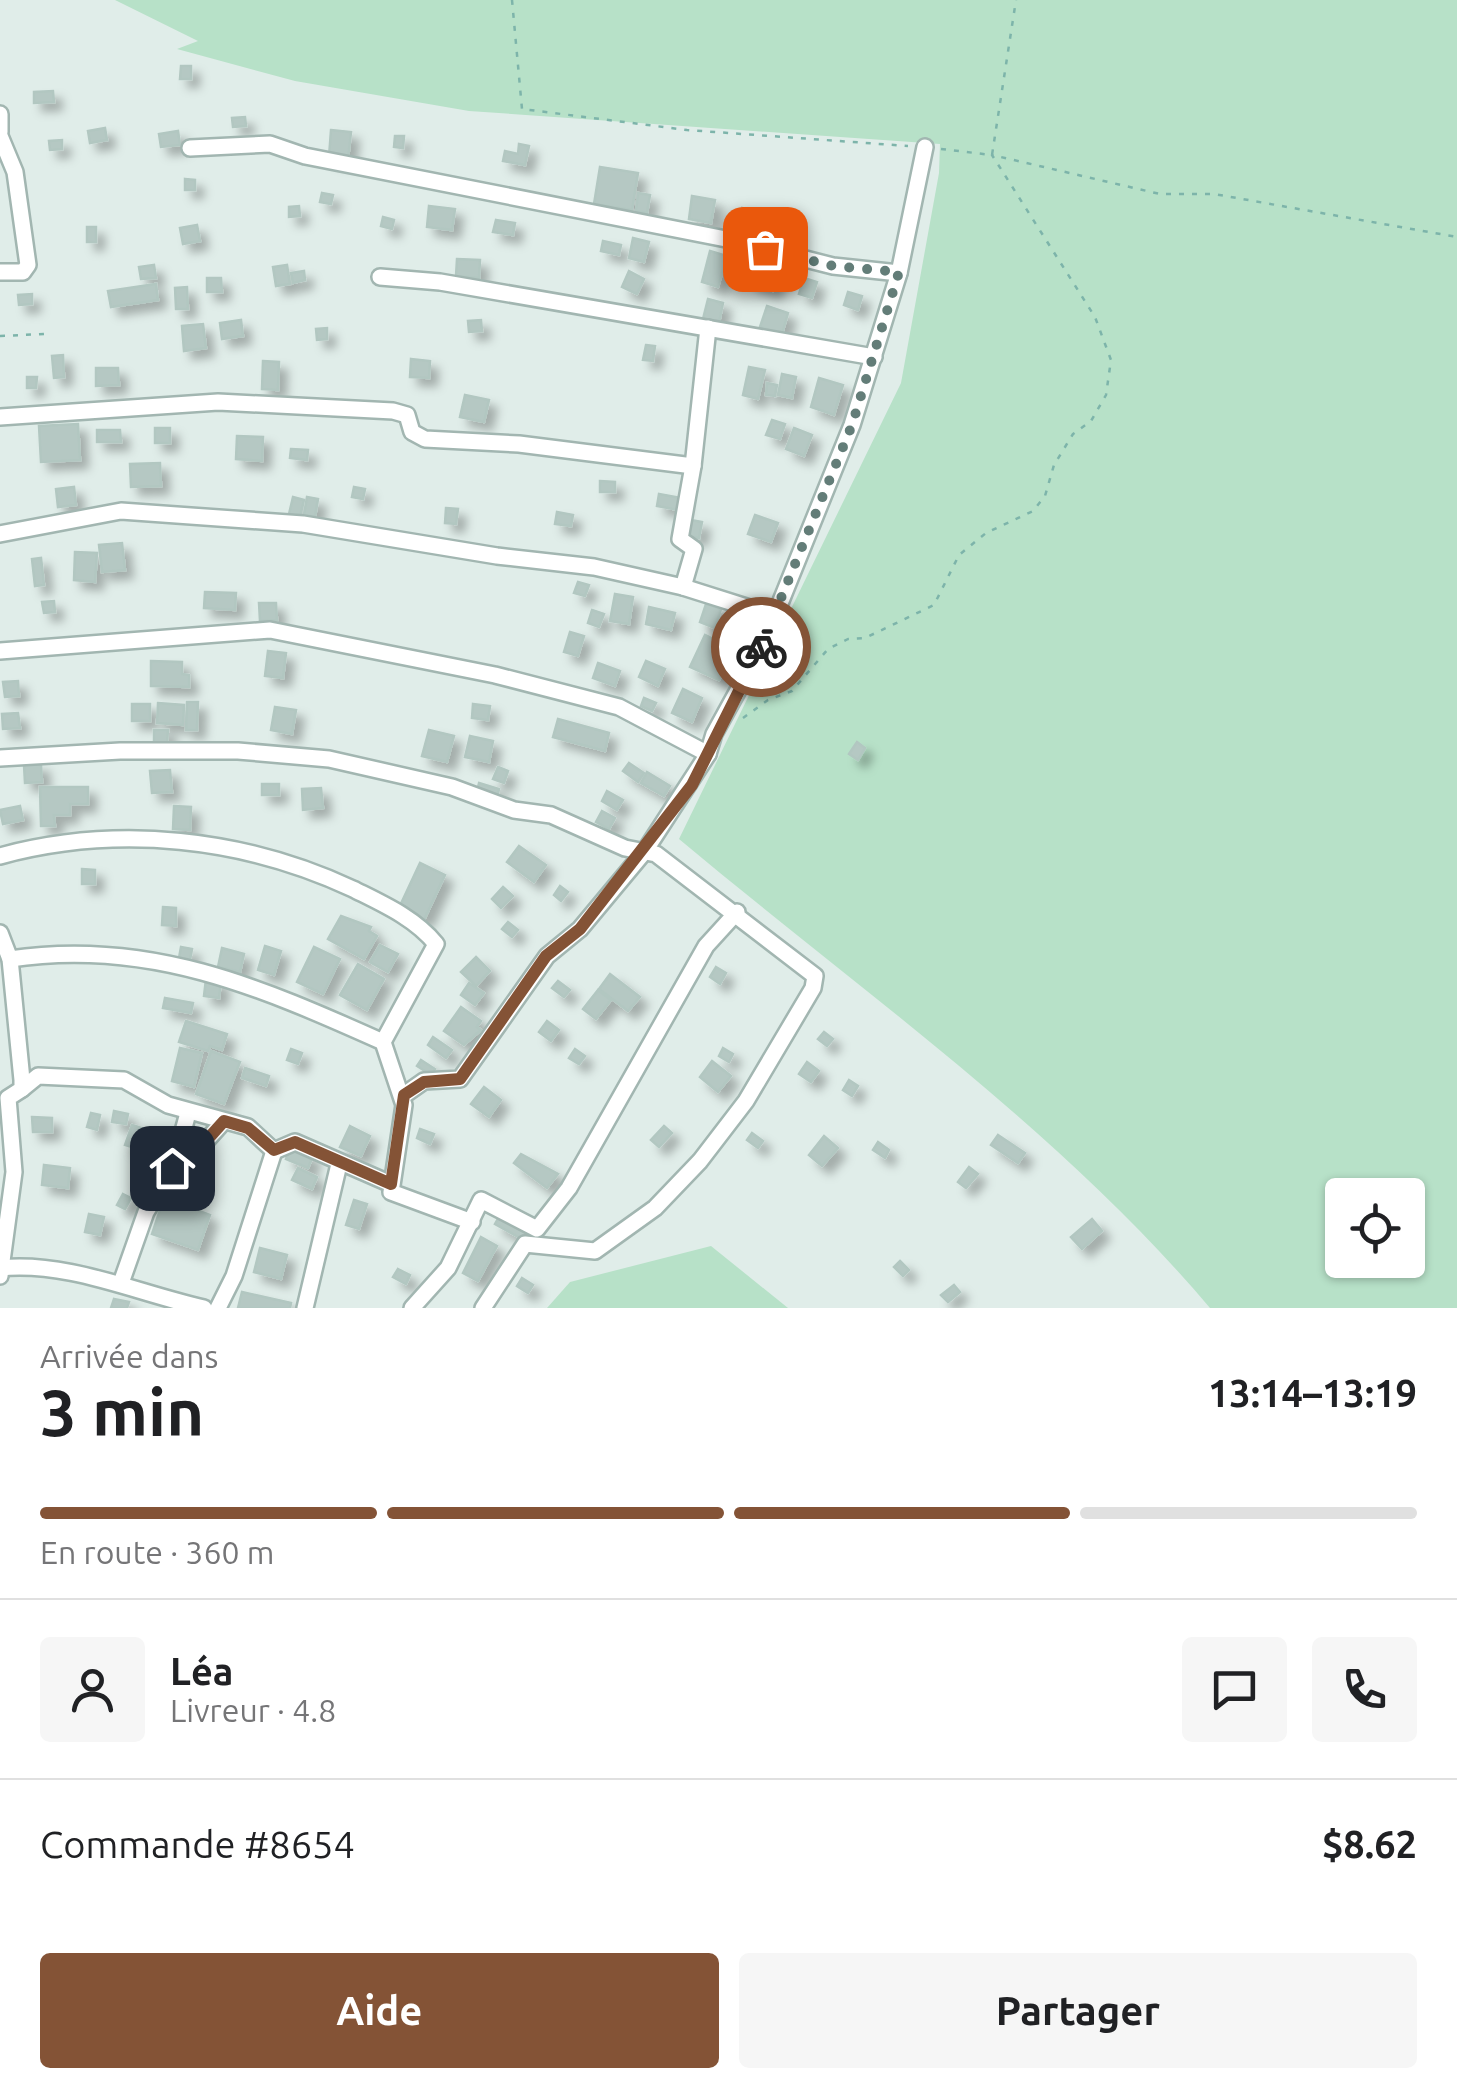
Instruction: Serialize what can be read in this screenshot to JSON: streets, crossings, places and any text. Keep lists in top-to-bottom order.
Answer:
{
  "page": {
    "heading": ["3 min", "Arrivée dans", "13:14–13:19"],
    "panel": [
      "Léa",
      "Livreur · 4.8",
      "Commande #8654",
      "$8.62"
    ],
    "bar": "En route · 360 m",
    "buttons": ["Aide", "Partager"]
  }
}
